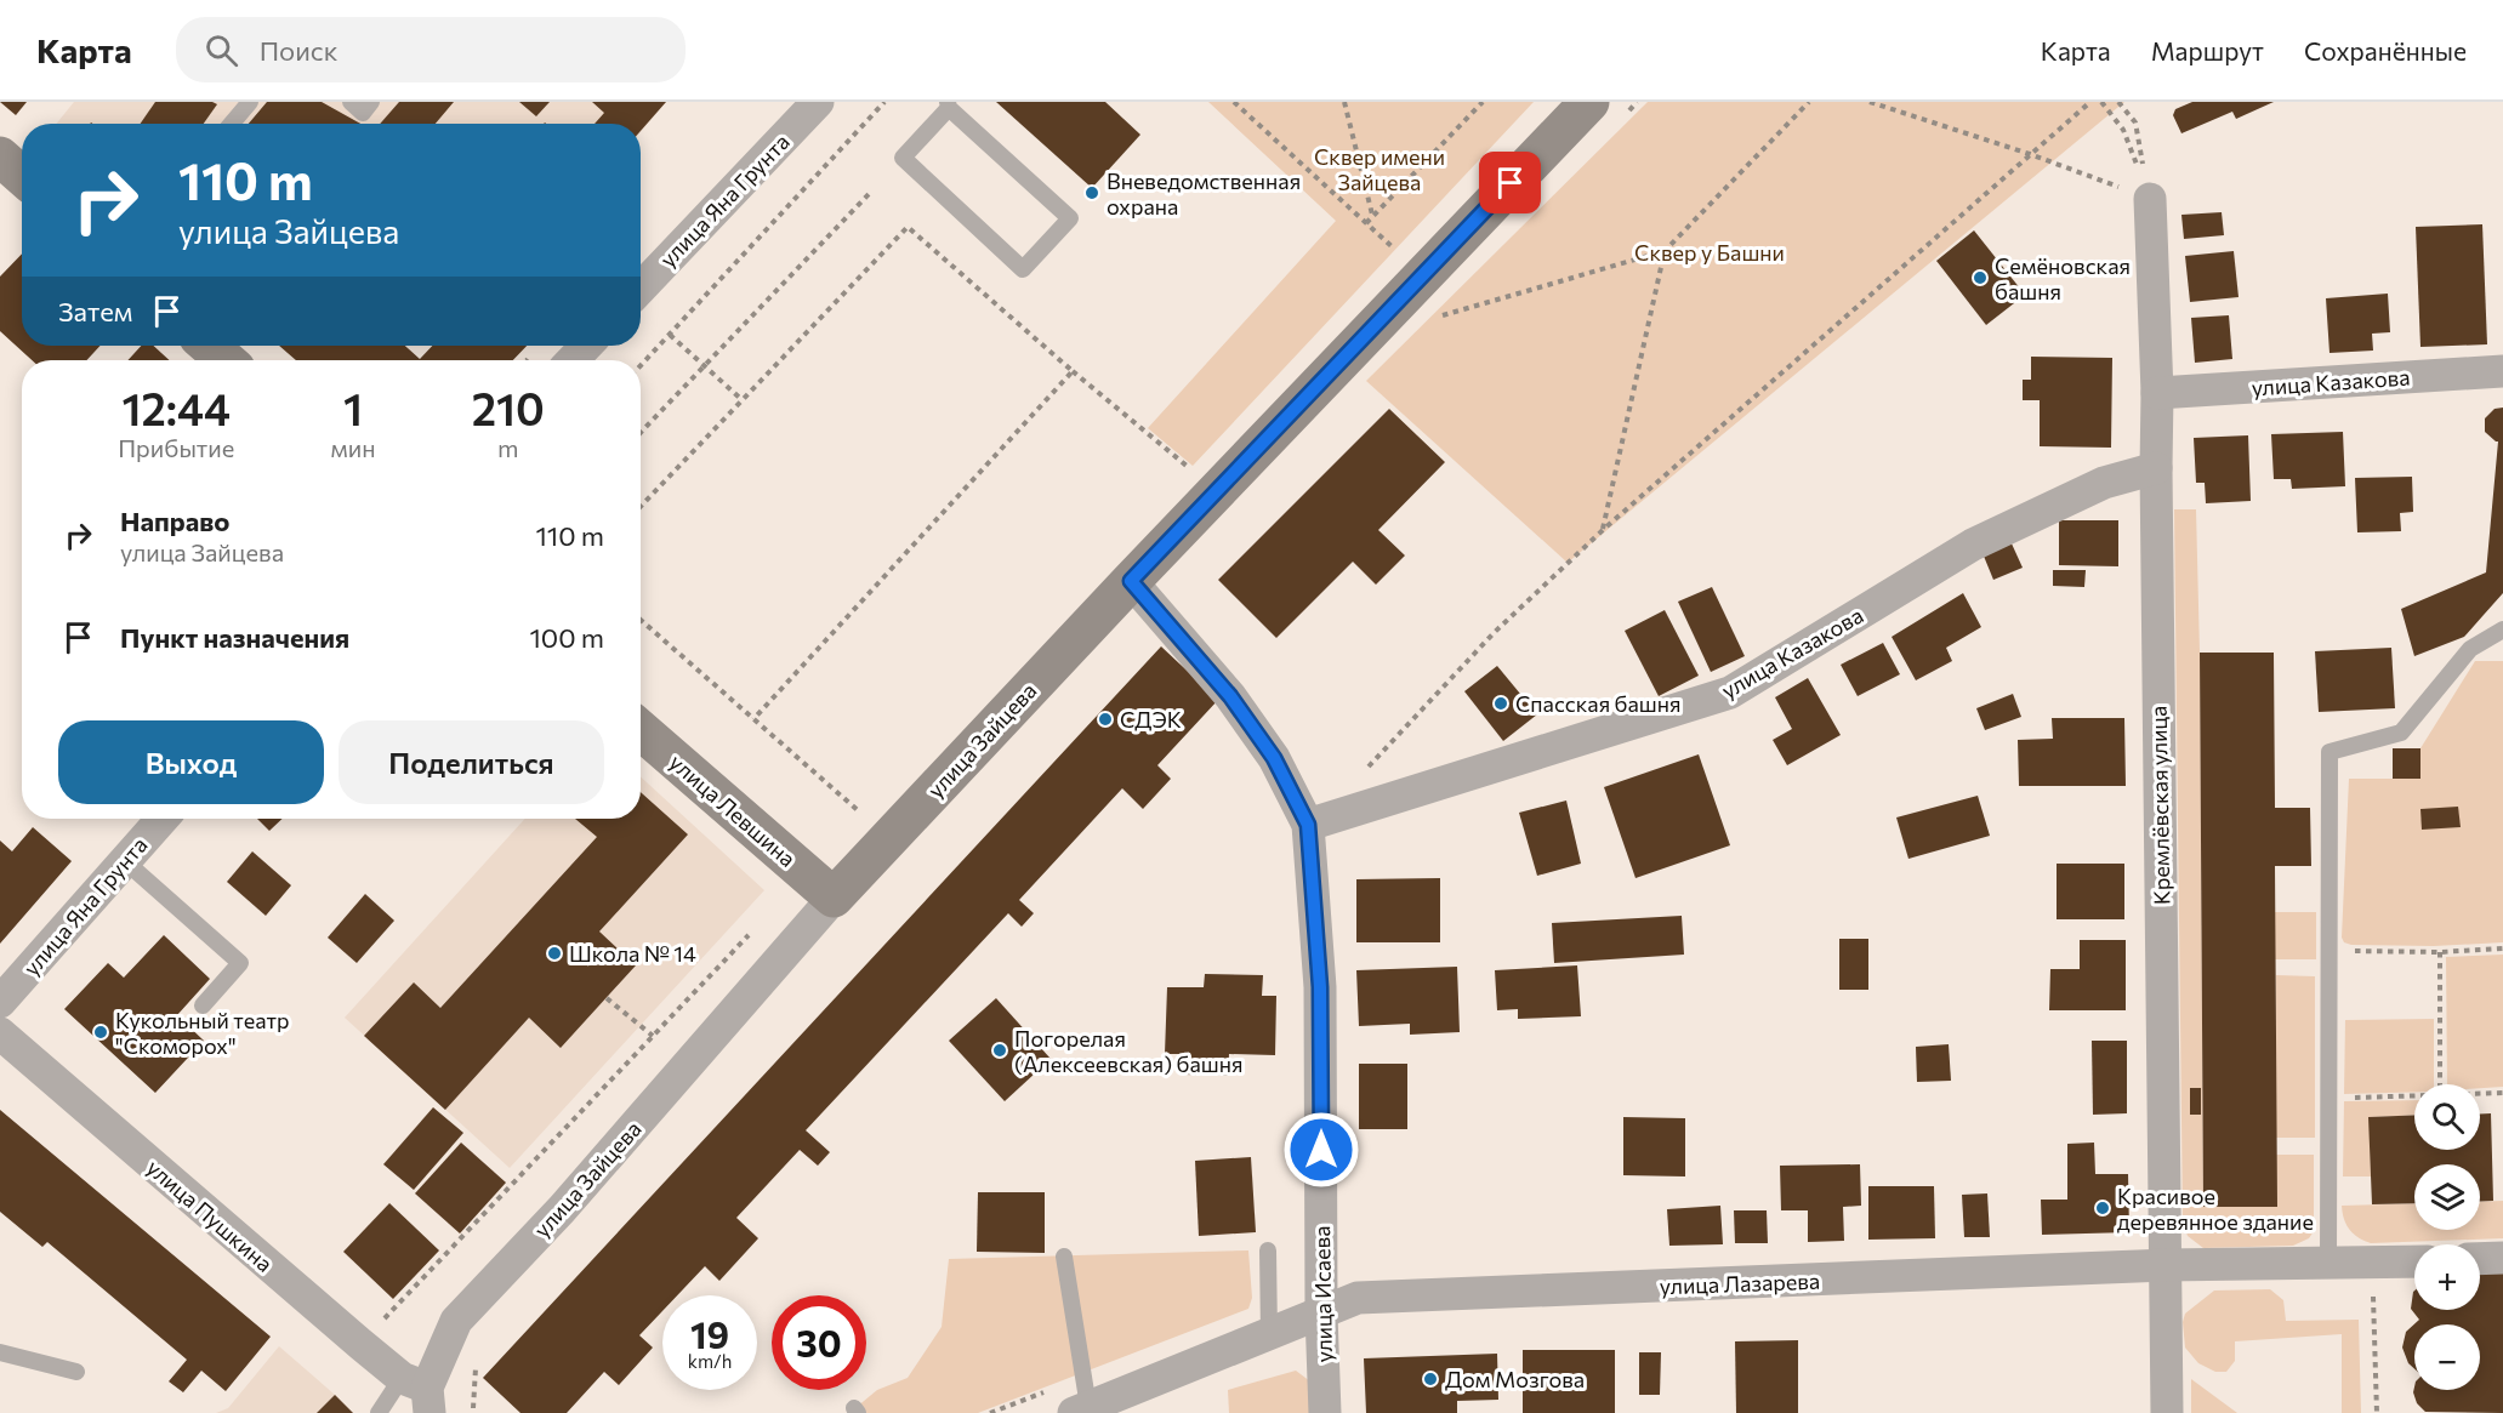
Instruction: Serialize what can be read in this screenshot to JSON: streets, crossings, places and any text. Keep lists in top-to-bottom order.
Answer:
{
  "streets": {
    "street": [
      "улица Яна Грунта",
      "улица Казакова",
      "улица Зайцева",
      "Кремлёвская улица",
      "улица Левшина",
      "улица Пушкина",
      "улица Лазарева",
      "улица Исаева"
    ]
  },
  "crossings": [
    ["улица Казакова", "Кремлёвская улица"],
    ["улица Казакова", "улица Исаева"],
    ["улица Зайцева", "улица Левшина"],
    ["улица Зайцева", "улица Пушкина"],
    ["улица Зайцева", "улица Исаева"],
    ["Кремлёвская улица", "улица Лазарева"],
    ["улица Лазарева", "улица Исаева"]
  ],
  "parks": ["Сквер имени Зайцева", "Сквер у Башни"],
  "places": [
    "Вневедомственная охрана",
    "Семёновская башня",
    "Спасская башня",
    "СДЭК",
    "Школа № 14",
    "Кукольный театр \"Скоморох\"",
    "Погорелая (Алексеевская) башня",
    "Красивое деревянное здание",
    "Дом Мозгова"
  ],
  "page": {
    "header": "Карта",
    "search": "Поиск",
    "nav": ["Карта", "Маршрут", "Сохранённые"],
    "turn": ["110 m", "улица Зайцева"],
    "then": "Затем",
    "eta": [
      "12:44",
      "Прибытие",
      "1",
      "мин",
      "210",
      "m"
    ],
    "list": [
      {
        "name": "Направо",
        "note": "улица Зайцева",
        "value": "110 m"
      },
      {
        "name": "Пункт назначения",
        "value": "100 m"
      }
    ],
    "buttons": ["Выход", "Поделиться"],
    "map_buttons": ["+", "−"],
    "speed": "19 km/h",
    "limit": "30"
  }
}
